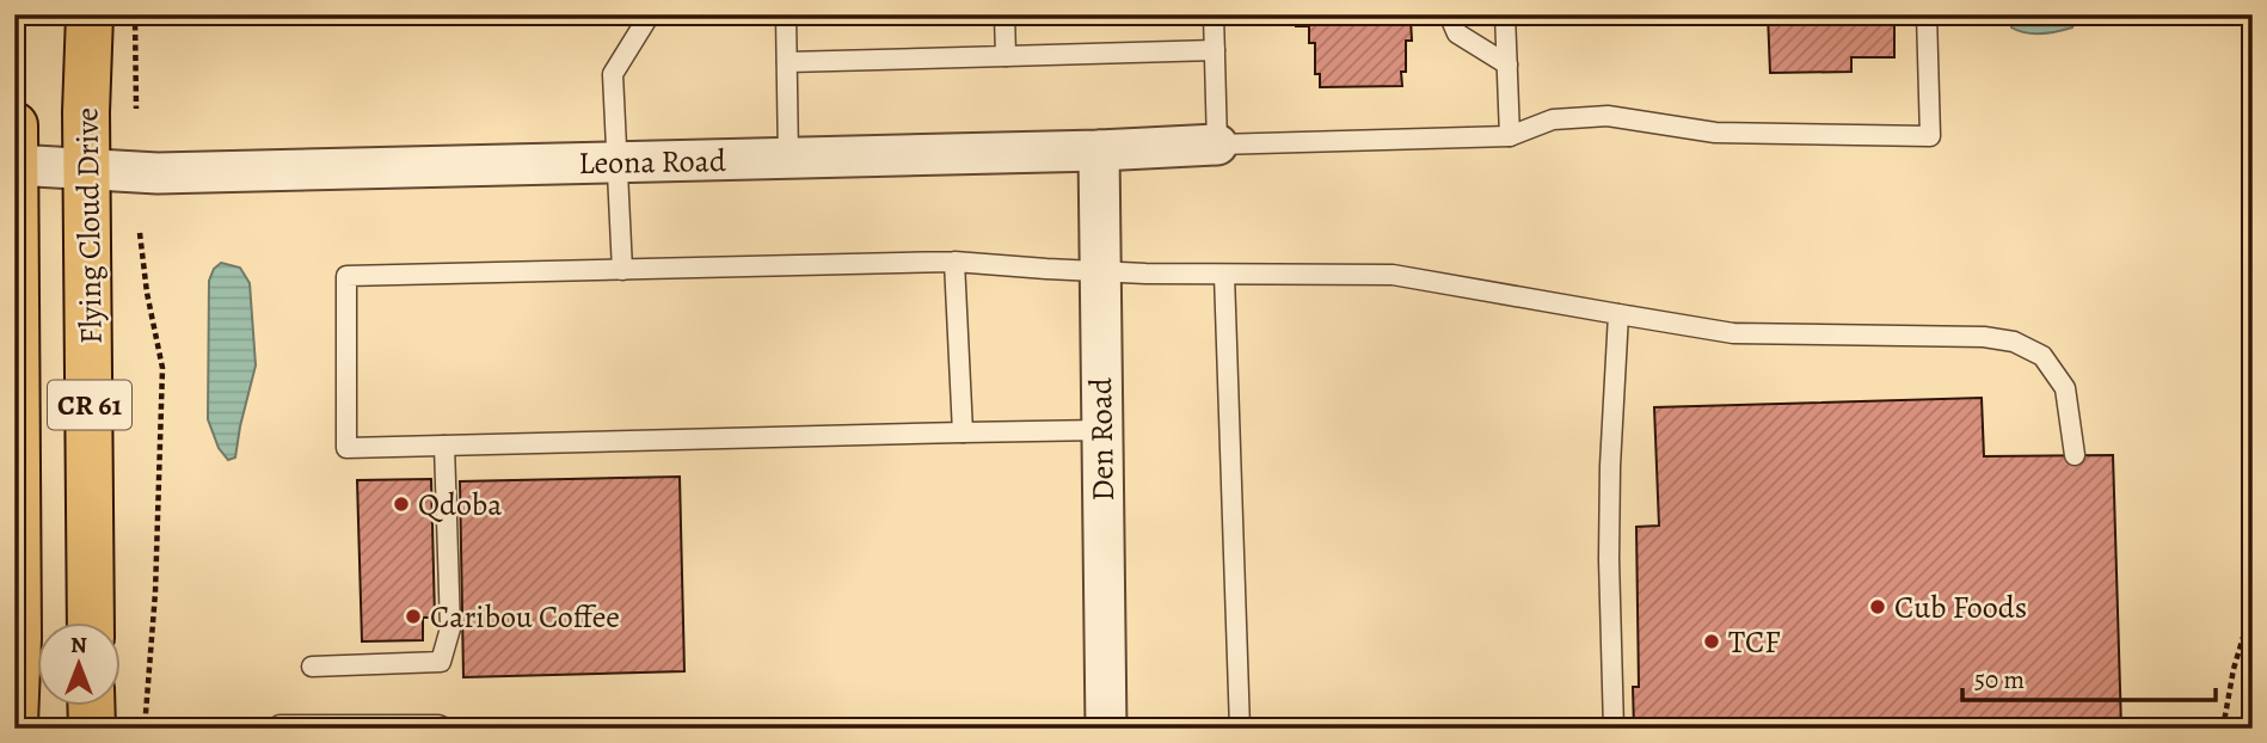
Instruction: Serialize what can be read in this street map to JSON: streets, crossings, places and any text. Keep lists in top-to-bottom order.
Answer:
{
  "streets": {
    "main road": ["Flying Cloud Drive", "CR 61"],
    "street": ["Leona Road", "Den Road"]
  },
  "crossings": [
    ["Leona Road", "Flying Cloud Drive"],
    ["Leona Road", "CR 61"],
    ["Leona Road", "Den Road"]
  ],
  "places": [
    "Qdoba",
    "Cub Foods",
    "Caribou Coffee",
    "TCF"
  ],
  "scale_bar": "50 m",
  "north": "top"
}
